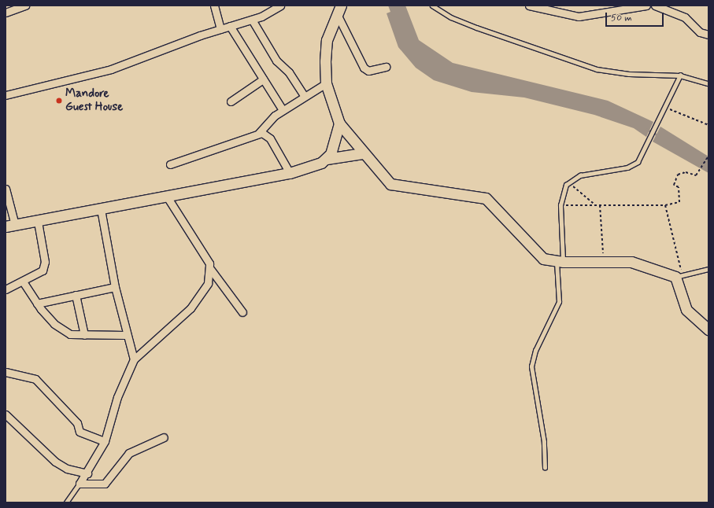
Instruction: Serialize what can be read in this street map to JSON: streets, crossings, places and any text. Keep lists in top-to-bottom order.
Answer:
{
  "places": ["Mandore Guest House"],
  "scale_bar": "50 m"
}
